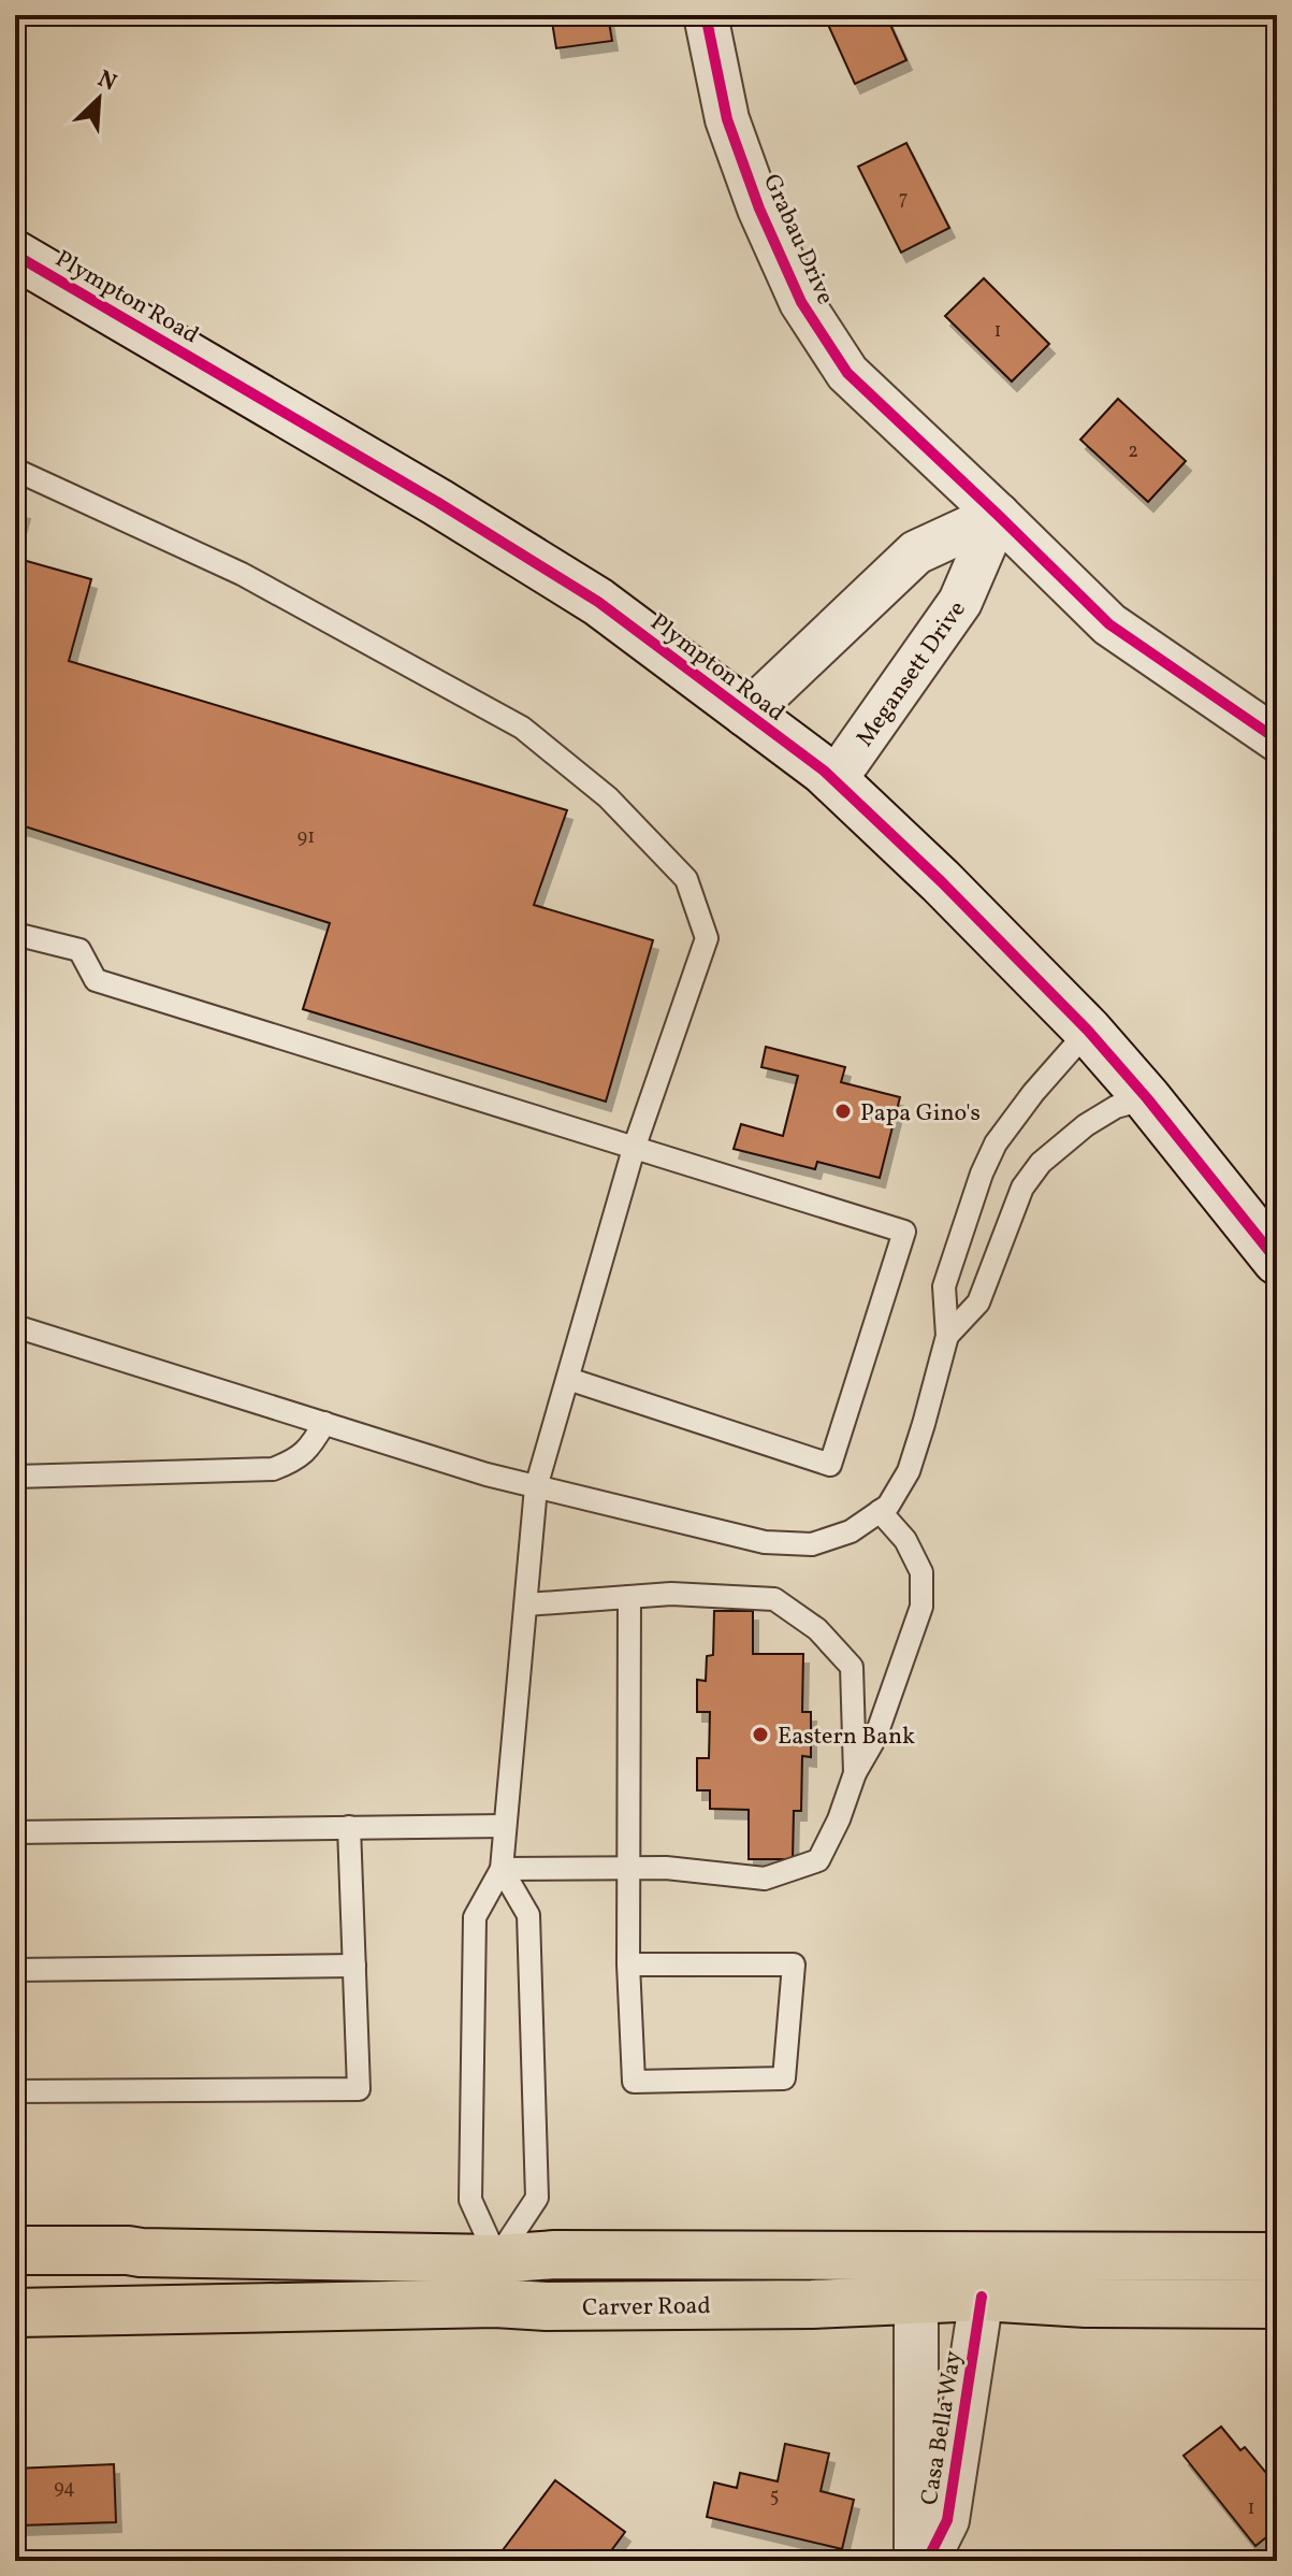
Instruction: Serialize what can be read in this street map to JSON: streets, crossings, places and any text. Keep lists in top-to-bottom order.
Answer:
{
  "streets": {
    "highway": ["Carver Road"],
    "main road": ["Plympton Road"],
    "street": ["Grabau Drive", "Megansett Drive", "Casa Bella Way"]
  },
  "crossings": [
    ["Grabau Drive", "Megansett Drive"],
    ["Plympton Road", "Megansett Drive"],
    ["Carver Road", "Casa Bella Way"]
  ],
  "places": ["Papa Gino's", "Eastern Bank"],
  "house_numbers": [
    "7",
    "1",
    "2",
    "91",
    "94",
    "5",
    "1"
  ],
  "north": "top right"
}
